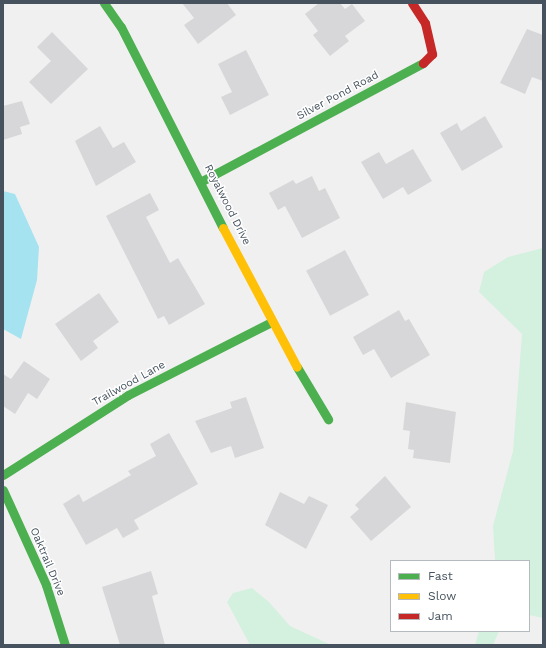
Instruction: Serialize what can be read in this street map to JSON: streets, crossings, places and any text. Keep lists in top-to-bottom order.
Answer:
{
  "streets": {
    "street": [
      "Silver Pond Road",
      "Royalwood Drive",
      "Trailwood Lane",
      "Oaktrail Drive"
    ]
  },
  "crossings": [
    ["Silver Pond Road", "Royalwood Drive"],
    ["Royalwood Drive", "Trailwood Lane"]
  ],
  "legend": ["Fast", "Slow", "Jam"]
}
